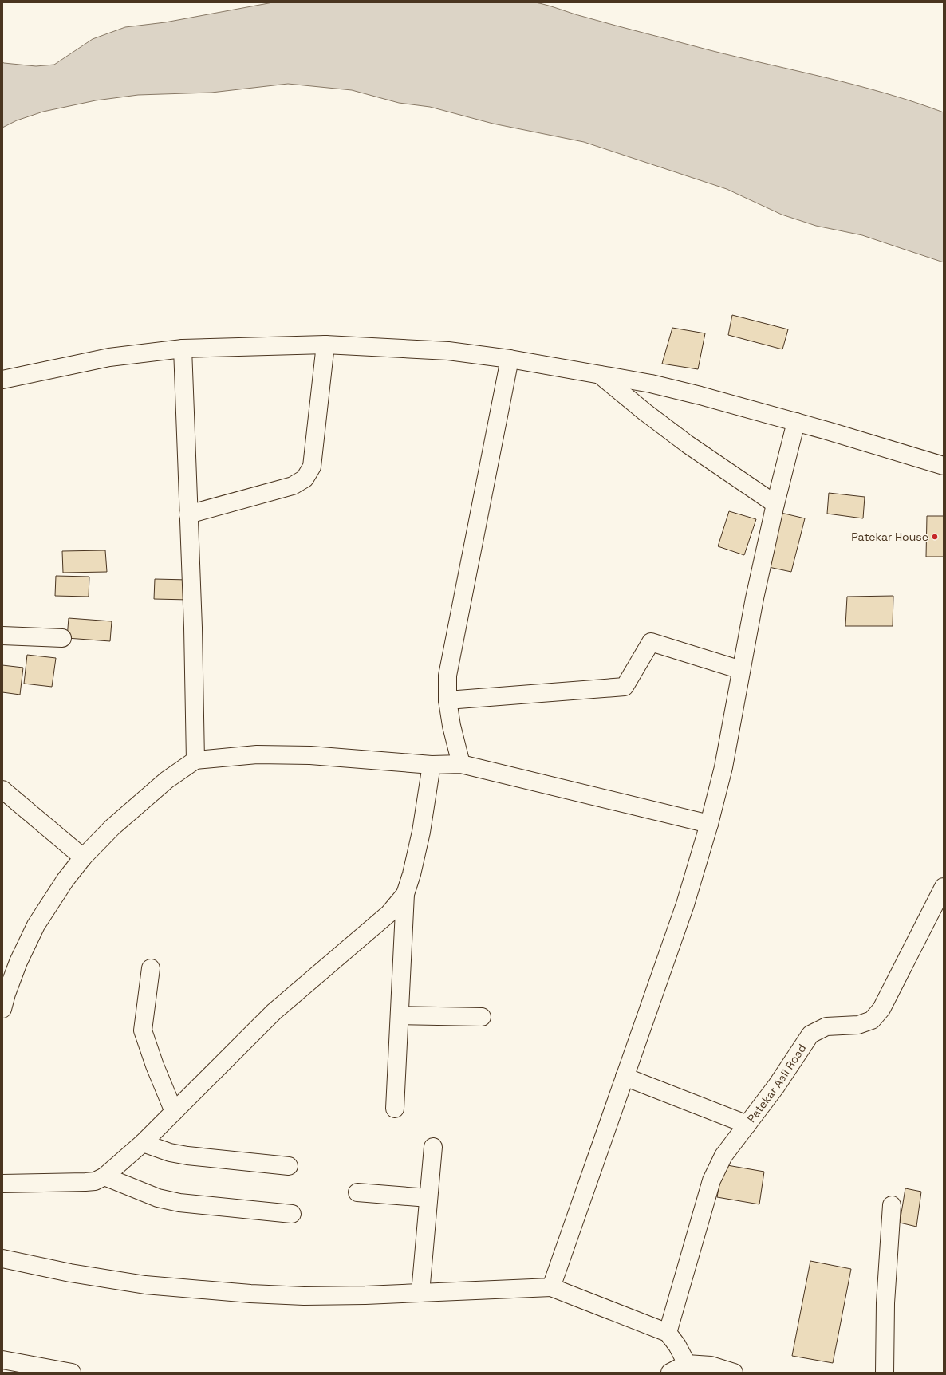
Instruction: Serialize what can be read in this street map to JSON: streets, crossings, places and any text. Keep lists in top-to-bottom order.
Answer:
{
  "streets": {
    "street": ["Patekar Aali Road"]
  },
  "places": ["Patekar House"]
}
